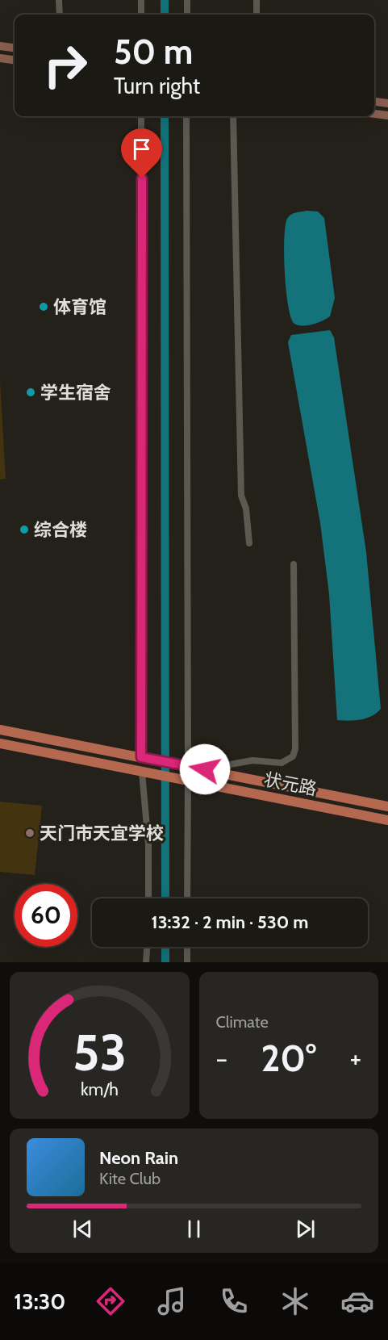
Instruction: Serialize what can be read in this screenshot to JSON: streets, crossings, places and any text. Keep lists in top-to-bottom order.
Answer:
{
  "streets": {
    "main road": ["状元路"]
  },
  "places": [
    "体育馆",
    "学生宿舍",
    "综合楼",
    "天门市天宜学校"
  ],
  "page": {
    "turn": ["50 m", "Turn right"],
    "limit": "60",
    "trip": "13:32 · 2 min · 530 m",
    "tile": "Climate",
    "heat": ["−", "20°", "+"],
    "song": ["Neon Rain", "Kite Club"],
    "tabs": "13:30",
    "gauge": ["53", "km/h"]
  }
}
